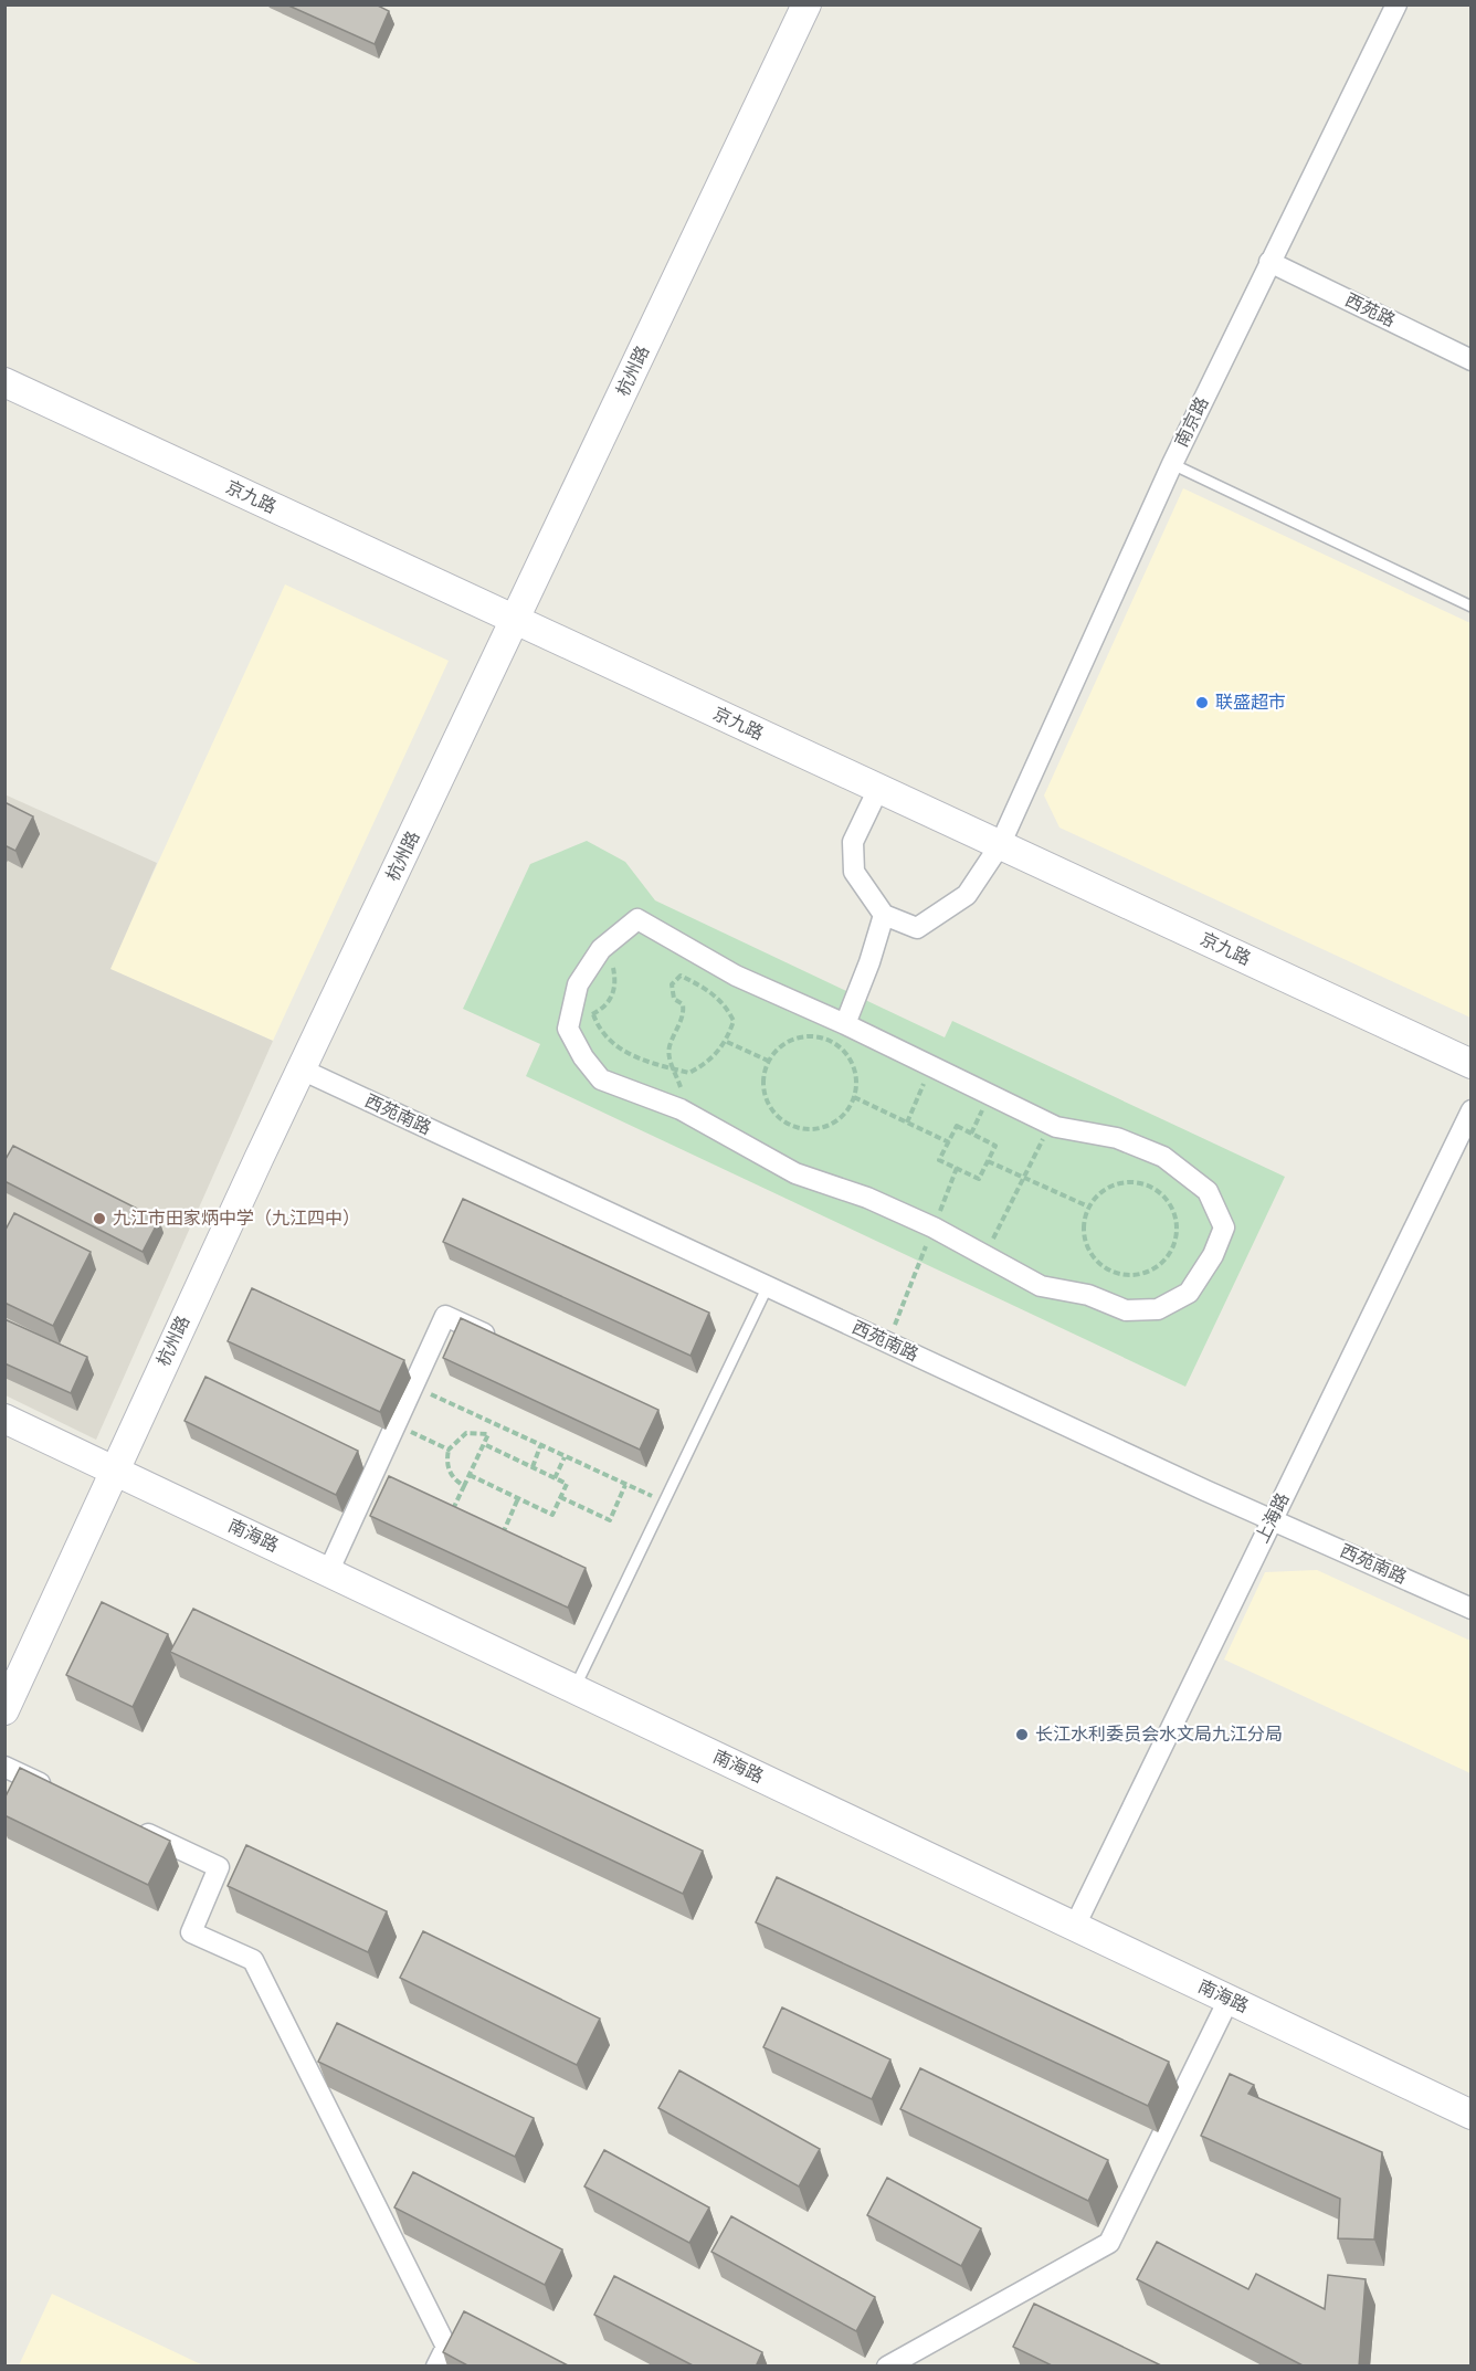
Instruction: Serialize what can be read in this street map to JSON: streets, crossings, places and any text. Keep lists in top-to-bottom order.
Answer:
{
  "streets": {
    "main road": ["杭州路", "京九路", "南海路"],
    "street": [
      "西苑路",
      "南京路",
      "西苑南路",
      "上海路"
    ]
  },
  "crossings": [
    ["西苑路", "南京路"],
    ["杭州路", "京九路"],
    ["杭州路", "西苑南路"],
    ["杭州路", "南海路"],
    ["南京路", "京九路"],
    ["西苑南路", "上海路"],
    ["上海路", "南海路"]
  ],
  "places": ["联盛超市", "九江市田家炳中学（九江四中）", "长江水利委员会水文局九江分局"]
}
